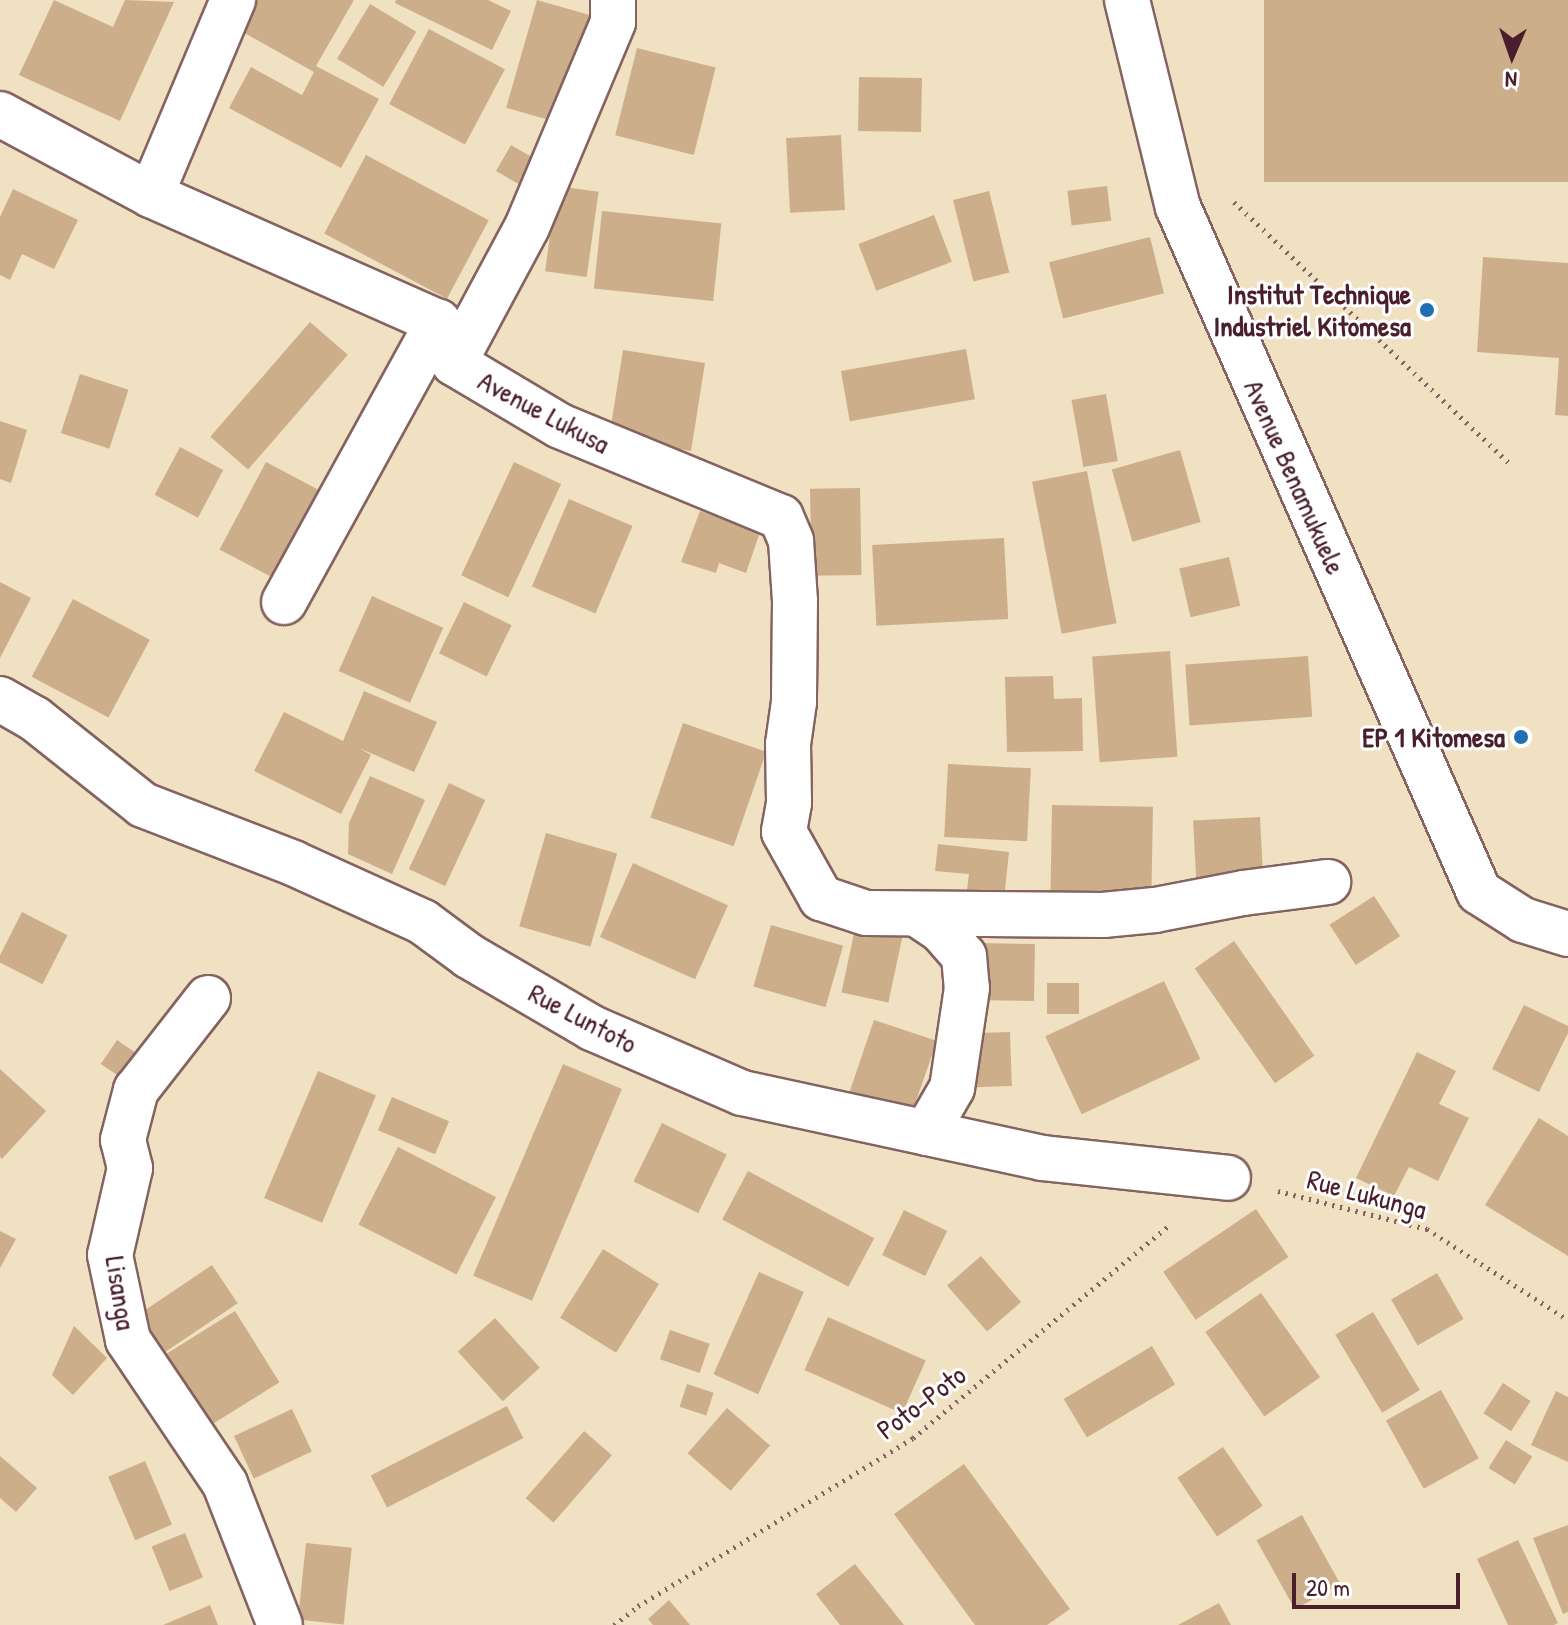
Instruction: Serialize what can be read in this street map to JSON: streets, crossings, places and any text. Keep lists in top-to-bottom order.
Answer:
{
  "streets": {
    "street": [
      "Avenue Lukusa",
      "Avenue Benamukuele",
      "Rue Luntoto",
      "Lisanga"
    ],
    "path": ["Rue Lukunga", "Poto-Poto"]
  },
  "crossings": [
    ["Rue Luntoto", "Rue Lukunga"],
    ["Rue Luntoto", "Poto-Poto"],
    ["Rue Lukunga", "Poto-Poto"]
  ],
  "places": ["Institut Technique Industriel Kitomesa", "EP 1 Kitomesa"],
  "scale_bar": "20 m",
  "north": "bottom"
}
